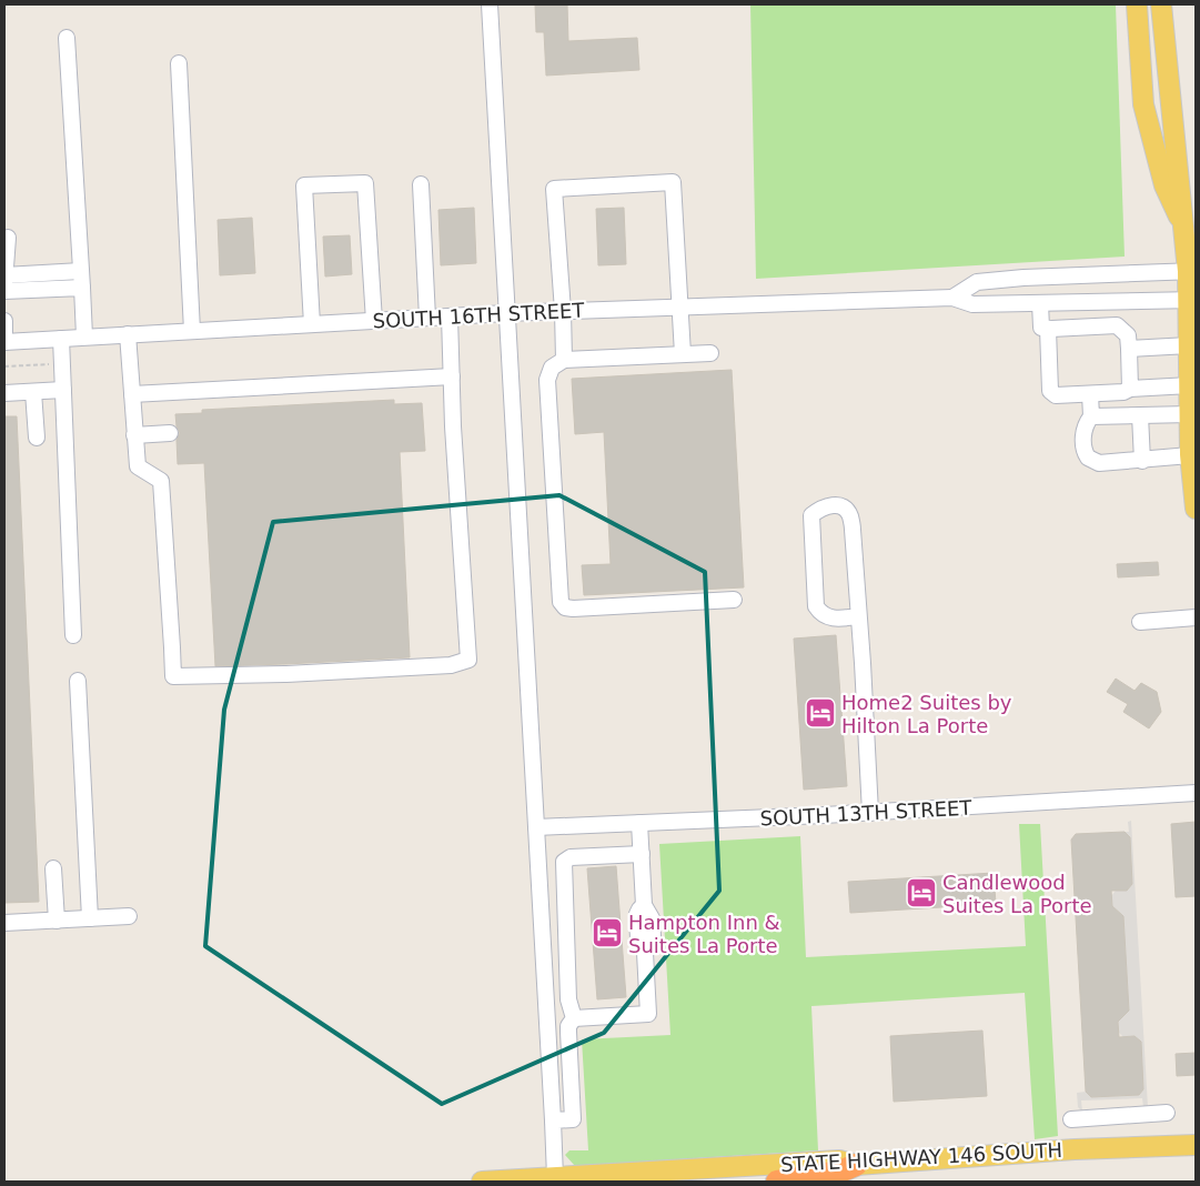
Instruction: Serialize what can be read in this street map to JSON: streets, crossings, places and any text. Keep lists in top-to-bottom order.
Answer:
{
  "streets": {
    "main road": ["STATE HIGHWAY 146 SOUTH"],
    "street": ["SOUTH 16TH STREET", "SOUTH 13TH STREET"]
  },
  "places": {
    "hotel": ["Home2 Suites by Hilton La Porte", "Candlewood Suites La Porte", "Hampton Inn & Suites La Porte"]
  }
}
